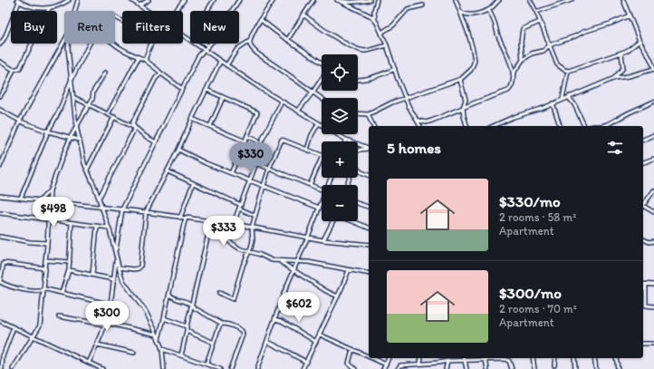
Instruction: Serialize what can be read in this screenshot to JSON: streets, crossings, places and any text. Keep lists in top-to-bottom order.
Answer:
{
  "page": {
    "chip": [
      "Buy",
      "Rent",
      "Filters",
      "New"
    ],
    "map_buttons": ["+", "−"],
    "heading": "5 homes",
    "price": [
      "$330",
      "$498",
      "$333",
      "$602",
      "$300"
    ],
    "list": [
      {
        "name": "$330/mo",
        "note": "2 rooms · 58 m² · Apartment"
      },
      {
        "name": "$300/mo",
        "note": "2 rooms · 70 m² · Apartment"
      }
    ]
  }
}
